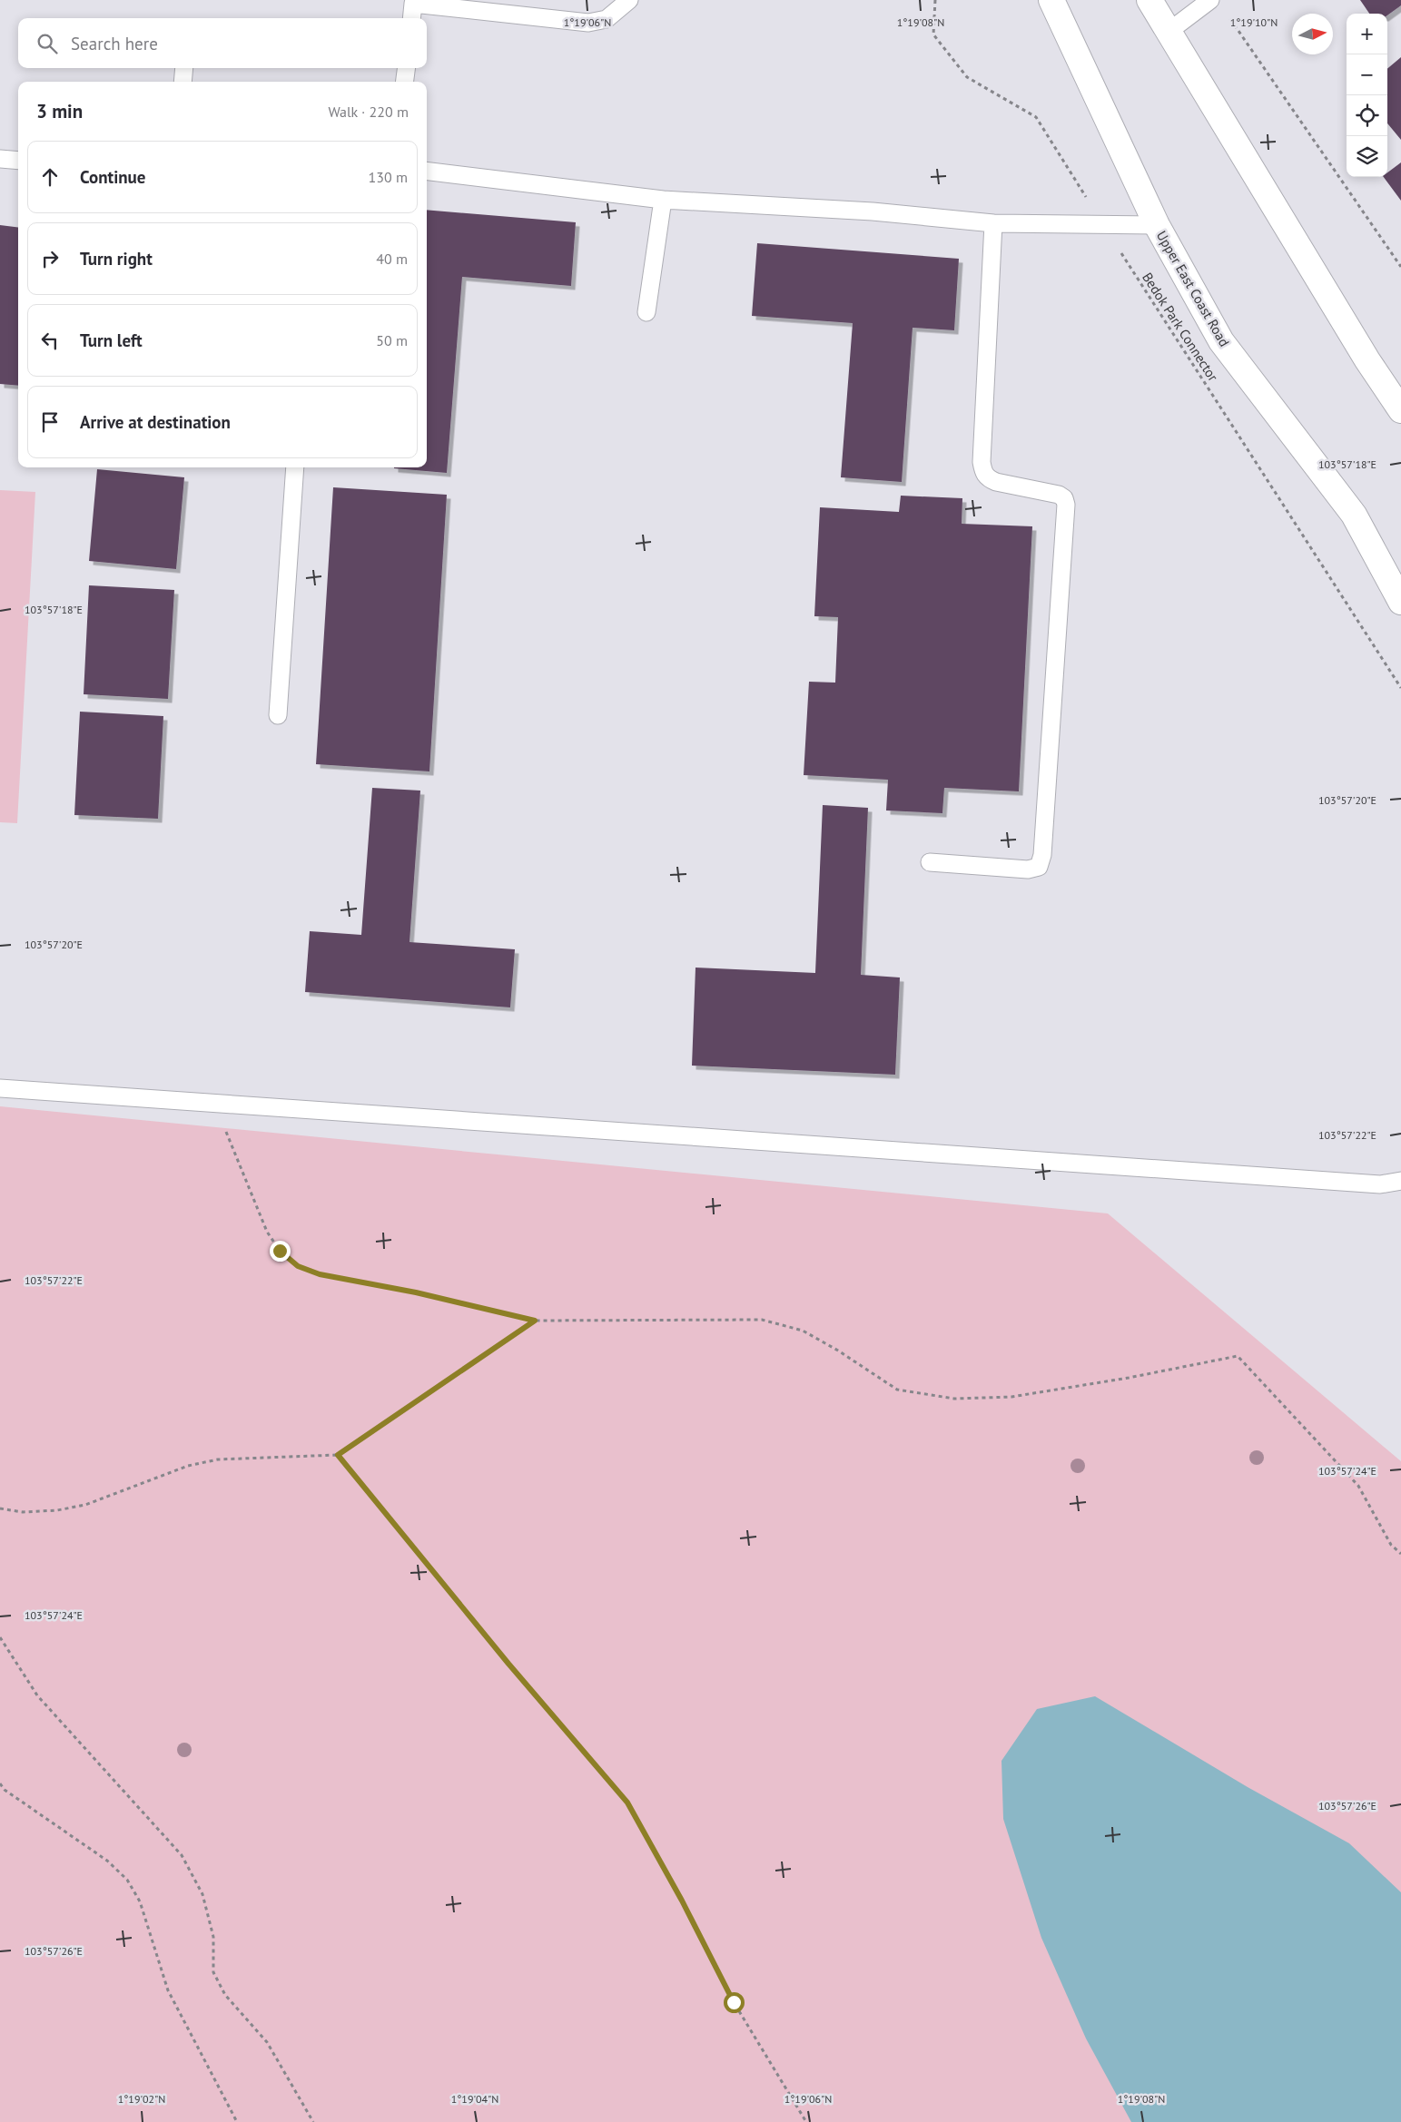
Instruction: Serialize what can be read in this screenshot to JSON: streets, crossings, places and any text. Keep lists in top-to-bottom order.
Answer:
{
  "streets": {
    "main road": ["Upper East Coast Road"],
    "path": ["Bedok Park Connector"]
  },
  "north": "right",
  "page": {
    "map_buttons": ["+", "−"],
    "search": "Search here",
    "heading": ["3 min", "Walk · 220 m"],
    "list": [
      ["Continue", "130 m"],
      ["Turn right", "40 m"],
      ["Turn left", "50 m"],
      "Arrive at destination"
    ]
  },
  "coordinates": [
    "1°19'06\"N",
    "1°19'08\"N",
    "1°19'10\"N",
    "103°57'18\"E",
    "103°57'20\"E",
    "103°57'22\"E",
    "103°57'24\"E",
    "103°57'26\"E",
    "1°19'02\"N",
    "1°19'04\"N"
  ]
}
